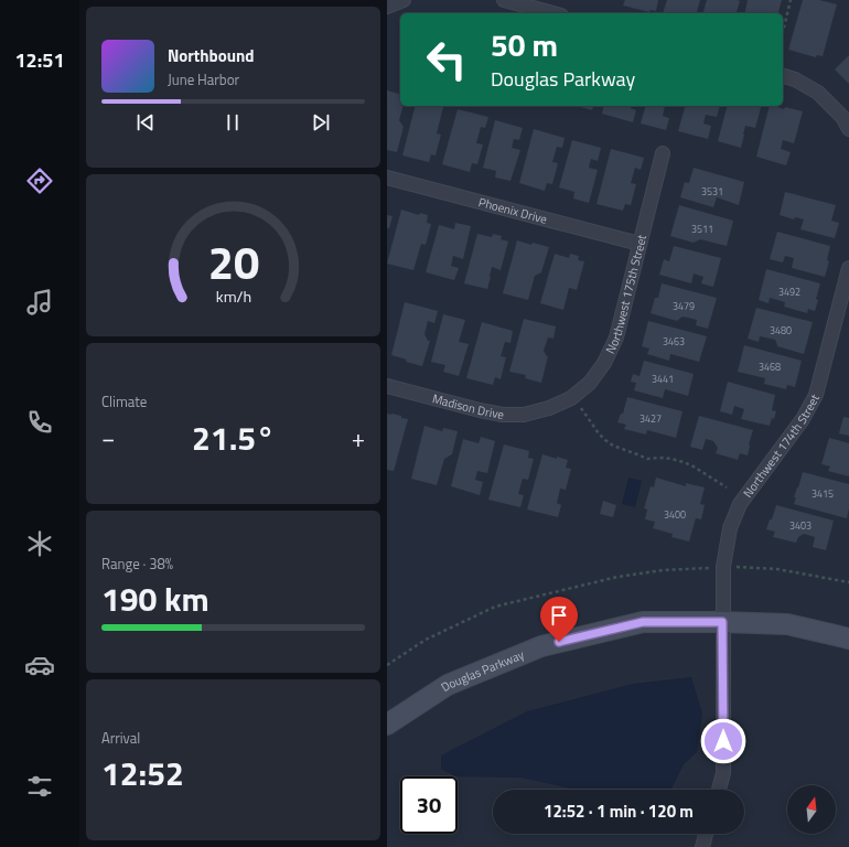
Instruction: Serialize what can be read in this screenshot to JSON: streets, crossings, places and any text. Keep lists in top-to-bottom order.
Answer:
{
  "streets": {
    "street": [
      "Phoenix Drive",
      "Northwest 175th Street",
      "Madison Drive",
      "Northwest 174th Street",
      "Douglas Parkway"
    ]
  },
  "crossings": [
    ["Phoenix Drive", "Northwest 175th Street"],
    ["Northwest 175th Street", "Madison Drive"],
    ["Northwest 174th Street", "Douglas Parkway"]
  ],
  "house_numbers": [
    "3531",
    "3511",
    "3492",
    "3479",
    "3480",
    "3463",
    "3468",
    "3441",
    "3427",
    "3415",
    "3400",
    "3403"
  ],
  "north": "top",
  "page": {
    "tabs": "12:51",
    "turn": ["50 m", "Douglas Parkway"],
    "song": ["Northbound", "June Harbor"],
    "tile": [
      "Climate",
      ["Range · 38%", "190 km"],
      ["Arrival", "12:52"]
    ],
    "heat": ["−", "21.5°", "+"],
    "limit": "30",
    "trip": "12:52 · 1 min · 120 m",
    "gauge": ["20", "km/h"]
  }
}
